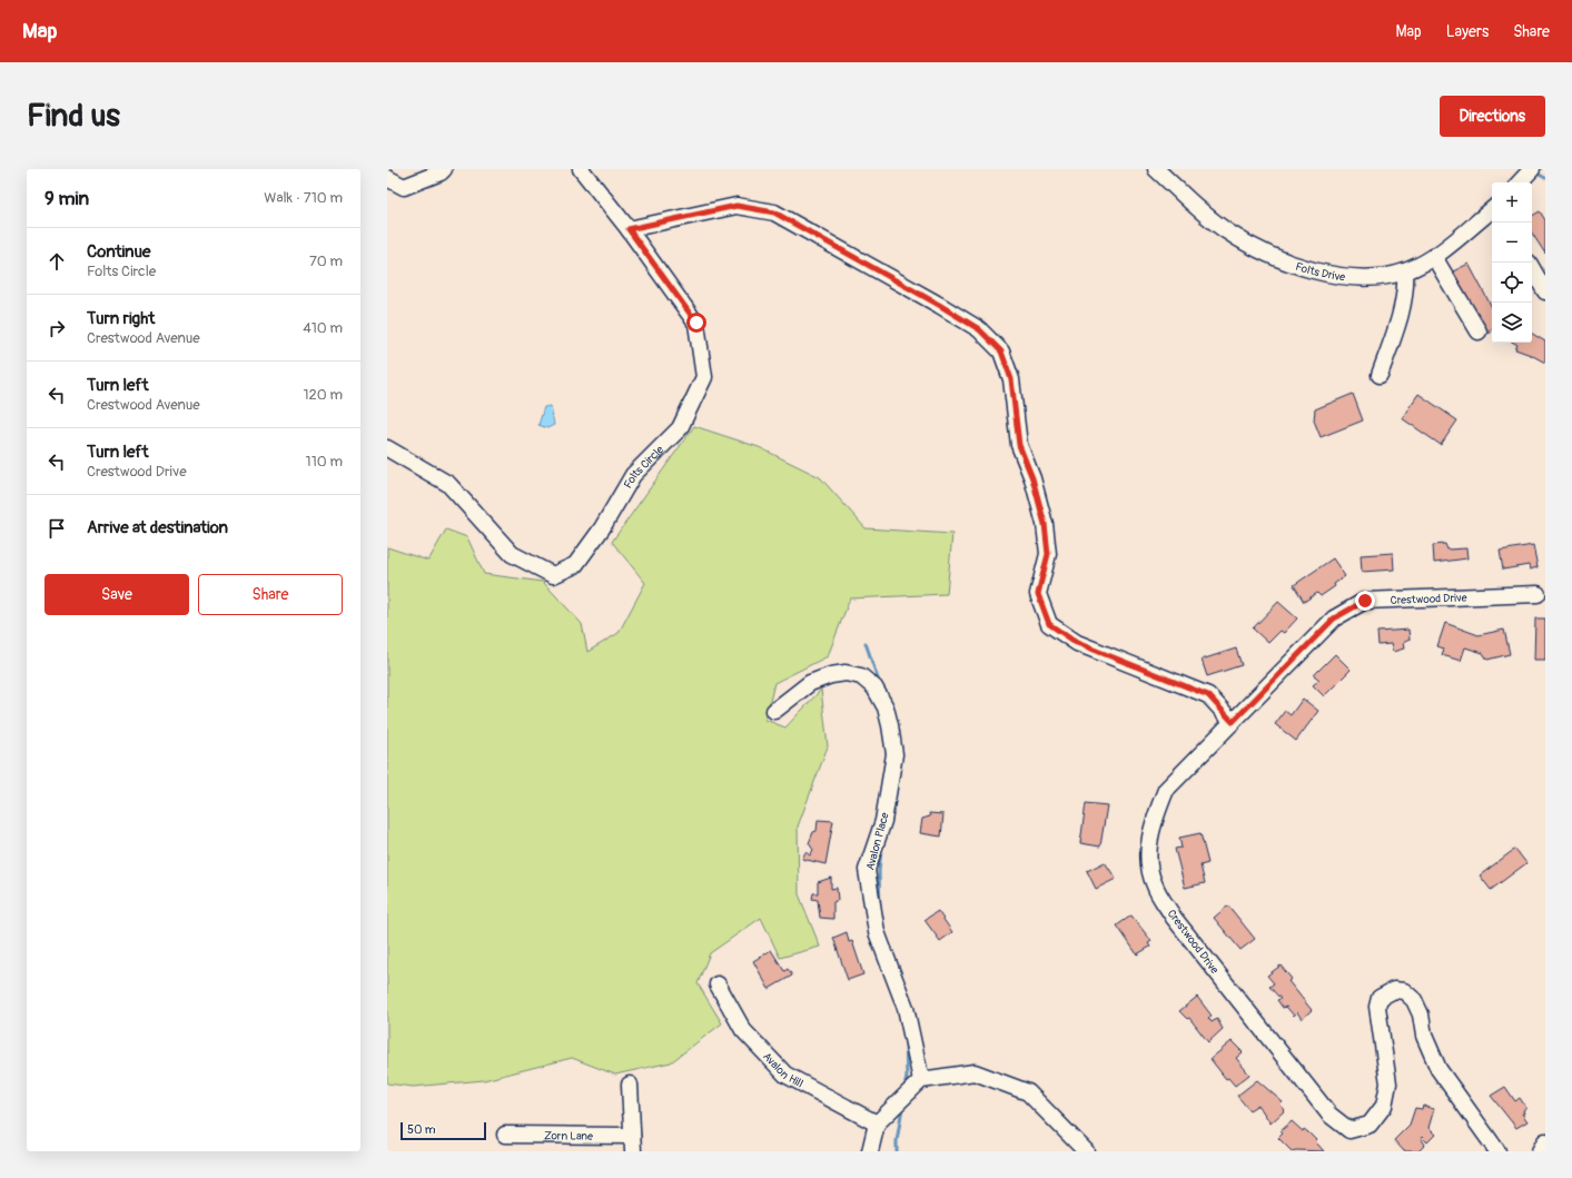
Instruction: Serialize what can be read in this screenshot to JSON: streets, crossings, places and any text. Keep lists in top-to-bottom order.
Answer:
{
  "streets": {
    "street": [
      "Folts Drive",
      "Folts Circle",
      "Crestwood Drive",
      "Avalon Place",
      "Avalon Hill",
      "Zorn Lane"
    ]
  },
  "scale_bar": "50 m",
  "page": {
    "header": "Map",
    "nav": ["Map", "Layers", "Share"],
    "buttons": [
      "Directions",
      ["Save", "Share"]
    ],
    "title": "Find us",
    "heading": ["9 min", "Walk · 710 m"],
    "map_buttons": ["+", "−"],
    "list": [
      ["Continue", "Folts Circle", "70 m"],
      ["Turn right", "Crestwood Avenue", "410 m"],
      ["Turn left", "Crestwood Avenue", "120 m"],
      ["Turn left", "Crestwood Drive", "110 m"],
      "Arrive at destination"
    ],
    "scale": "50 m"
  }
}
